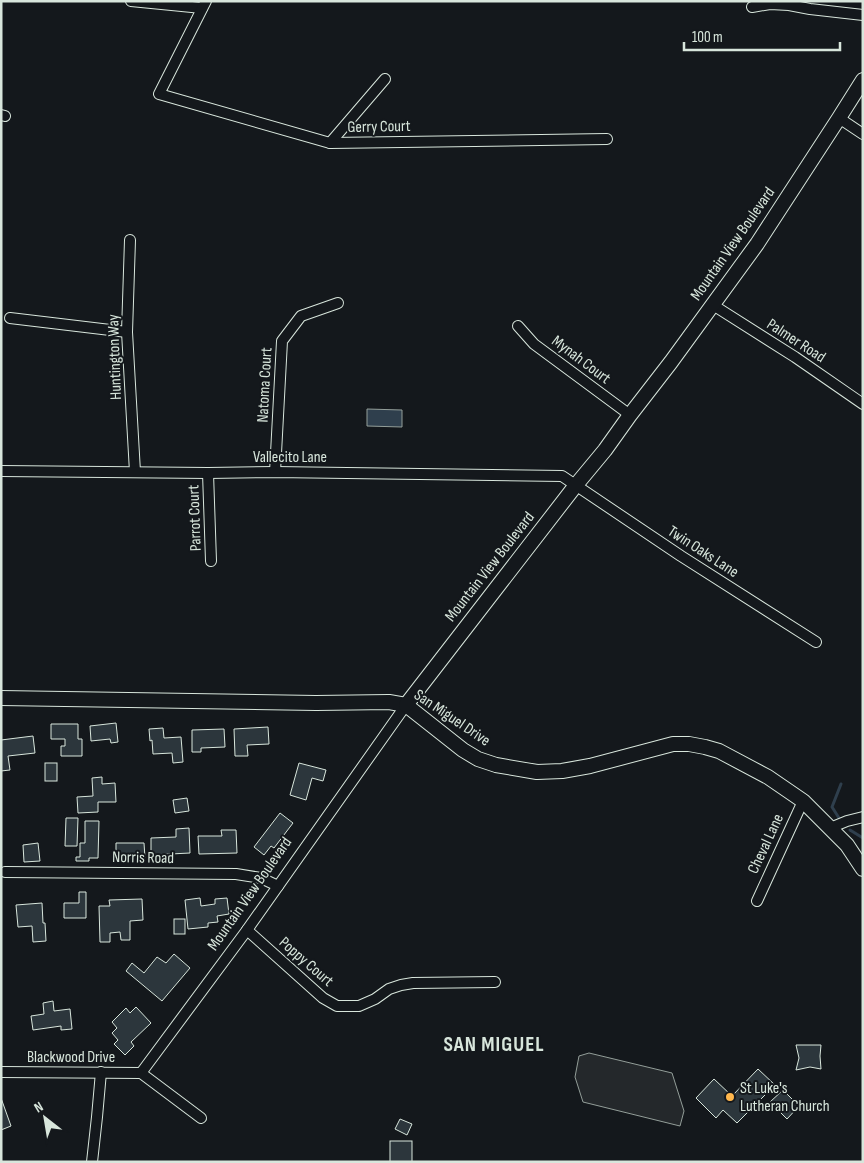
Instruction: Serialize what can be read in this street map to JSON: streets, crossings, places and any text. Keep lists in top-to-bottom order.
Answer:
{
  "streets": {
    "street": [
      "Gerry Court",
      "Mountain View Boulevard",
      "Palmer Road",
      "Huntington Way",
      "Mynah Court",
      "Natoma Court",
      "Vallecito Lane",
      "Parrot Court",
      "Twin Oaks Lane",
      "San Miguel Drive",
      "Cheval Lane",
      "Norris Road",
      "Poppy Court",
      "Blackwood Drive"
    ]
  },
  "crossings": [
    ["Mountain View Boulevard", "Palmer Road"],
    ["Mountain View Boulevard", "Mynah Court"],
    ["Mountain View Boulevard", "Vallecito Lane"],
    ["Mountain View Boulevard", "Twin Oaks Lane"],
    ["Mountain View Boulevard", "San Miguel Drive"],
    ["Mountain View Boulevard", "Norris Road"],
    ["Mountain View Boulevard", "Poppy Court"],
    ["Mountain View Boulevard", "Blackwood Drive"],
    ["Huntington Way", "Vallecito Lane"],
    ["Natoma Court", "Vallecito Lane"],
    ["Vallecito Lane", "Parrot Court"],
    ["Vallecito Lane", "Twin Oaks Lane"],
    ["San Miguel Drive", "Cheval Lane"]
  ],
  "districts": ["SAN MIGUEL"],
  "places": ["St Luke's Lutheran Church"],
  "scale_bar": "100 m",
  "north": "top left"
}
